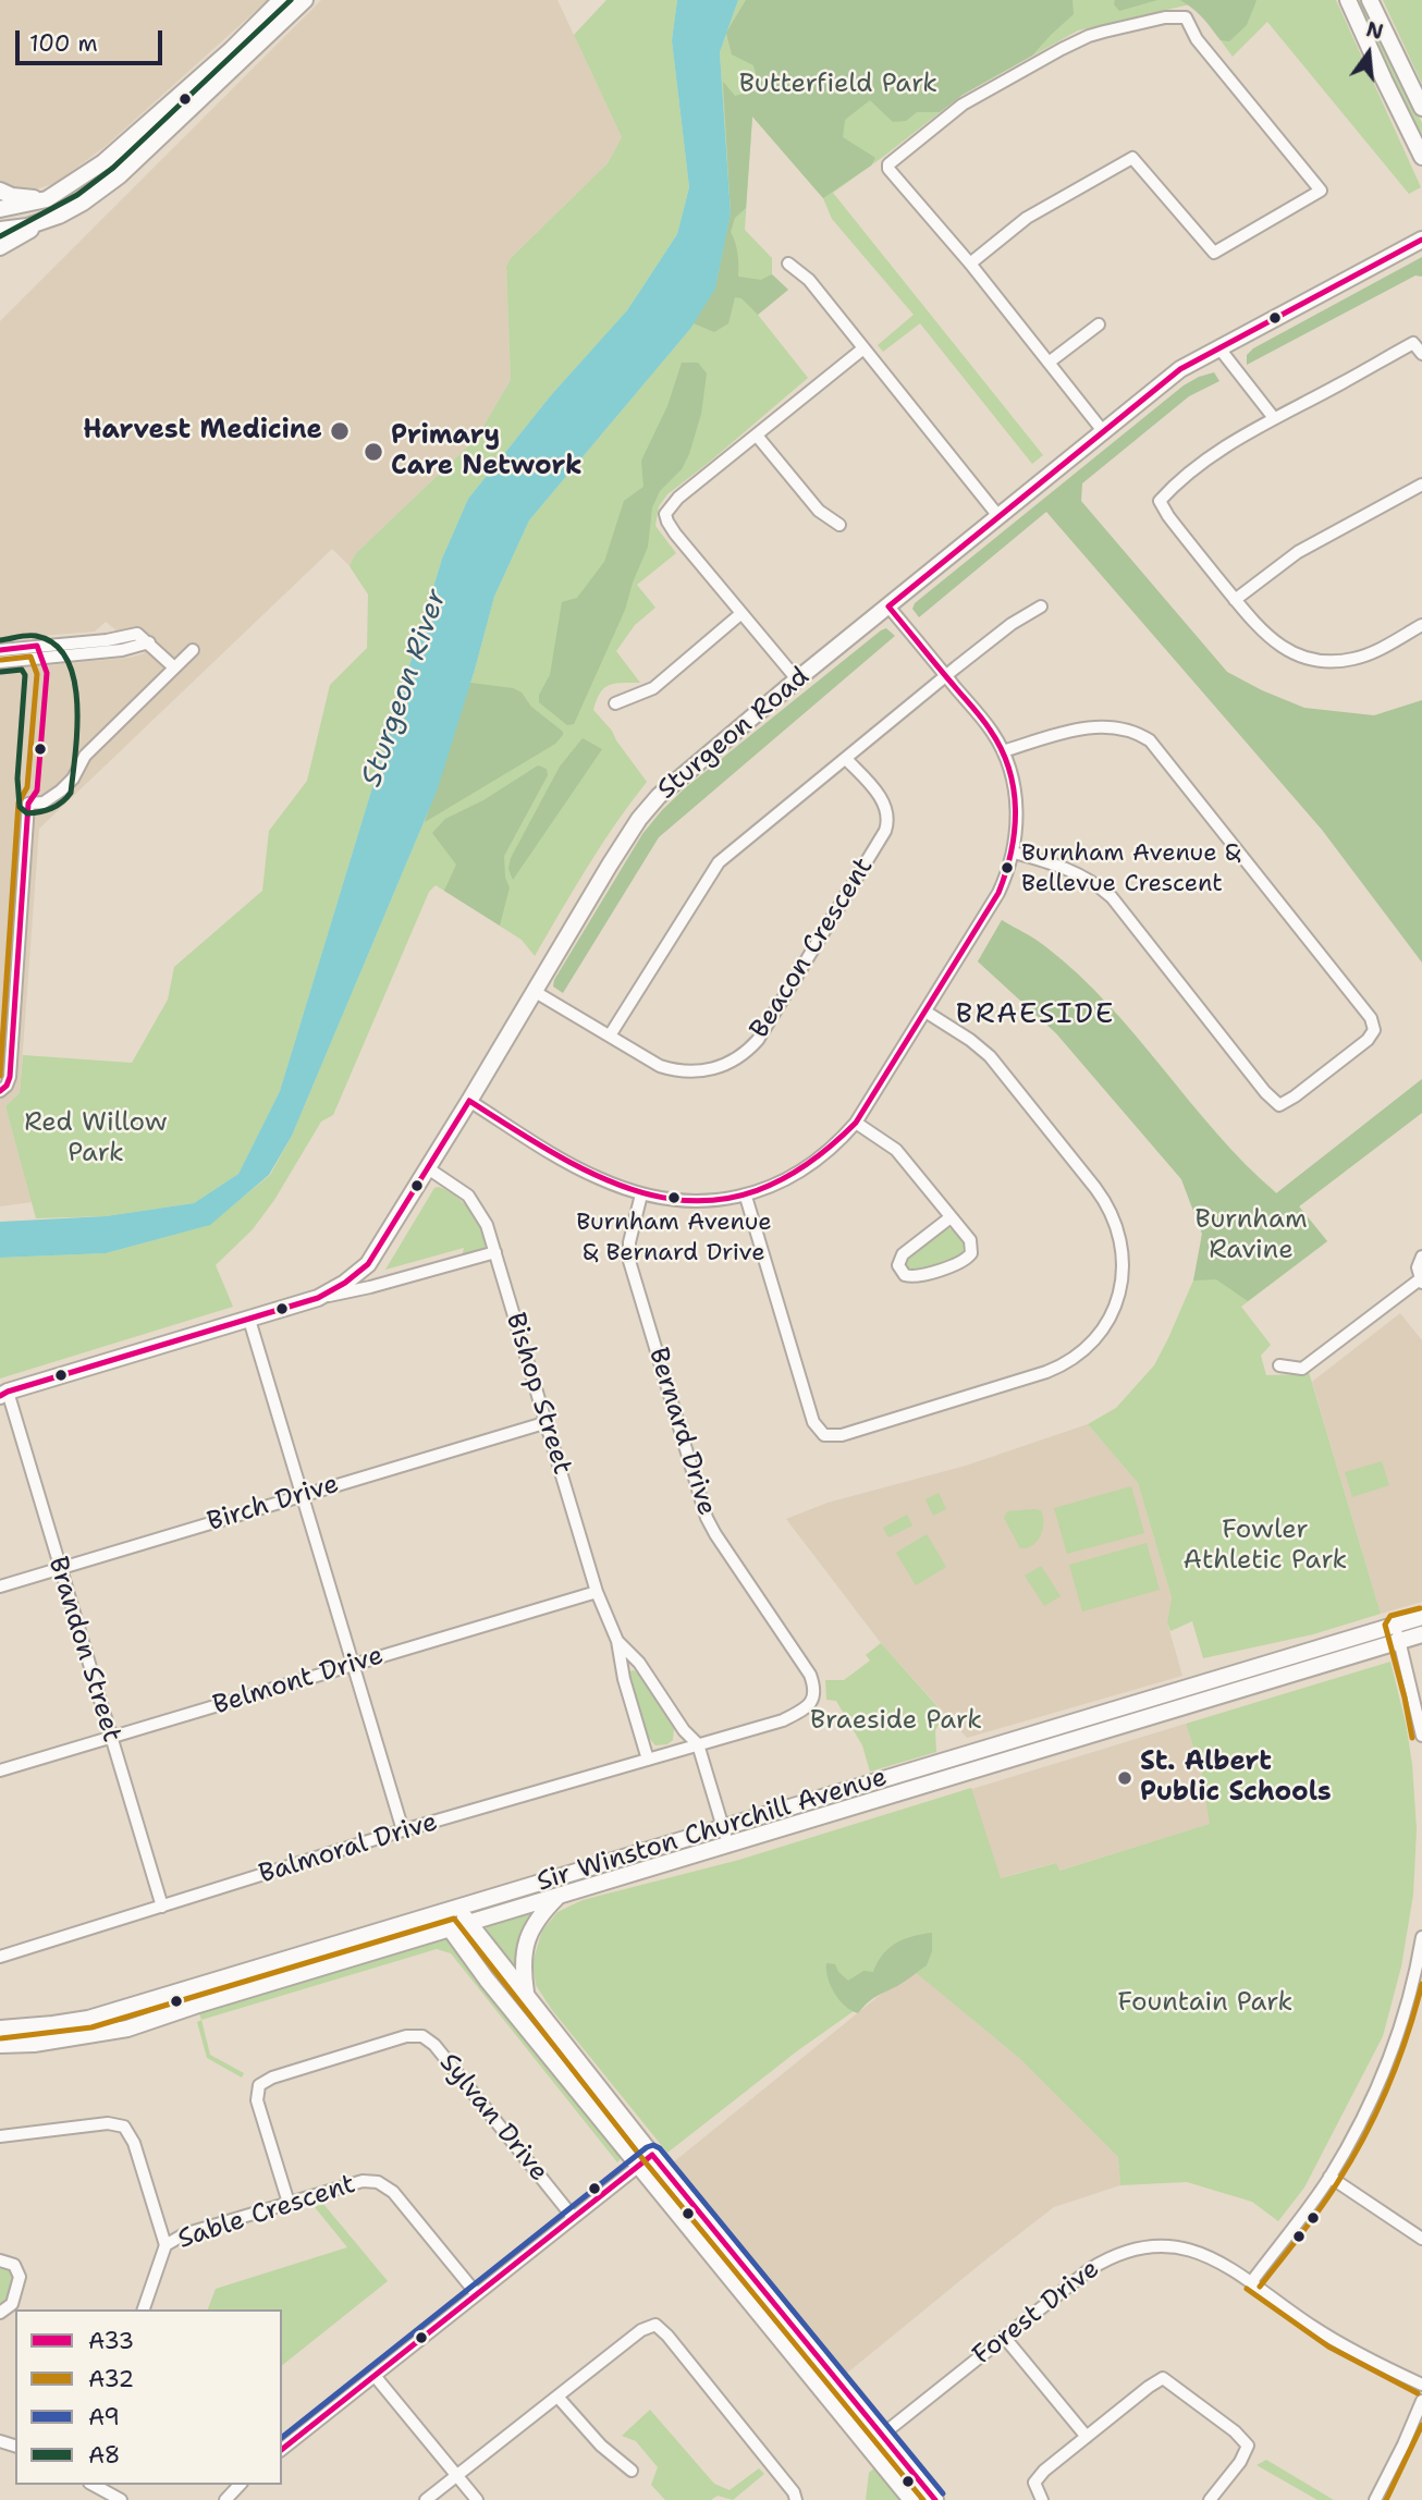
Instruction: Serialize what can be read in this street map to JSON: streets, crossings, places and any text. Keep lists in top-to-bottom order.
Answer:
{
  "streets": {
    "main road": ["Sturgeon Road", "Sir Winston Churchill Avenue"],
    "street": [
      "Beacon Crescent",
      "Bishop Street",
      "Bernard Drive",
      "Birch Drive",
      "Brandon Street",
      "Belmont Drive",
      "Balmoral Drive",
      "Sylvan Drive",
      "Sable Crescent",
      "Forest Drive"
    ]
  },
  "crossings": [
    ["Sturgeon Road", "Beacon Crescent"],
    ["Sturgeon Road", "Bishop Street"],
    ["Sturgeon Road", "Brandon Street"],
    ["Bishop Street", "Bernard Drive"],
    ["Bishop Street", "Birch Drive"],
    ["Bishop Street", "Belmont Drive"],
    ["Bishop Street", "Sir Winston Churchill Avenue"],
    ["Bishop Street", "Balmoral Drive"],
    ["Bernard Drive", "Balmoral Drive"],
    ["Birch Drive", "Brandon Street"],
    ["Brandon Street", "Belmont Drive"],
    ["Brandon Street", "Balmoral Drive"],
    ["Sylvan Drive", "Sable Crescent"]
  ],
  "districts": ["BRAESIDE"],
  "water": ["Sturgeon River"],
  "parks": [
    "Butterfield Park",
    "Red Willow Park",
    "Burnham Ravine",
    "Fowler Athletic Park",
    "Braeside Park",
    "Fountain Park"
  ],
  "places": [
    "Harvest Medicine",
    "Primary Care Network",
    "Burnham Avenue & Bellevue Crescent",
    "Burnham Avenue & Bernard Drive",
    "St. Albert Public Schools"
  ],
  "lines": [
    "transit line A8",
    "transit line A33",
    "transit line A32",
    "transit line A9"
  ],
  "legend": [
    "A33",
    "A32",
    "A9",
    "A8"
  ],
  "scale_bar": "100 m",
  "north": "top"
}
